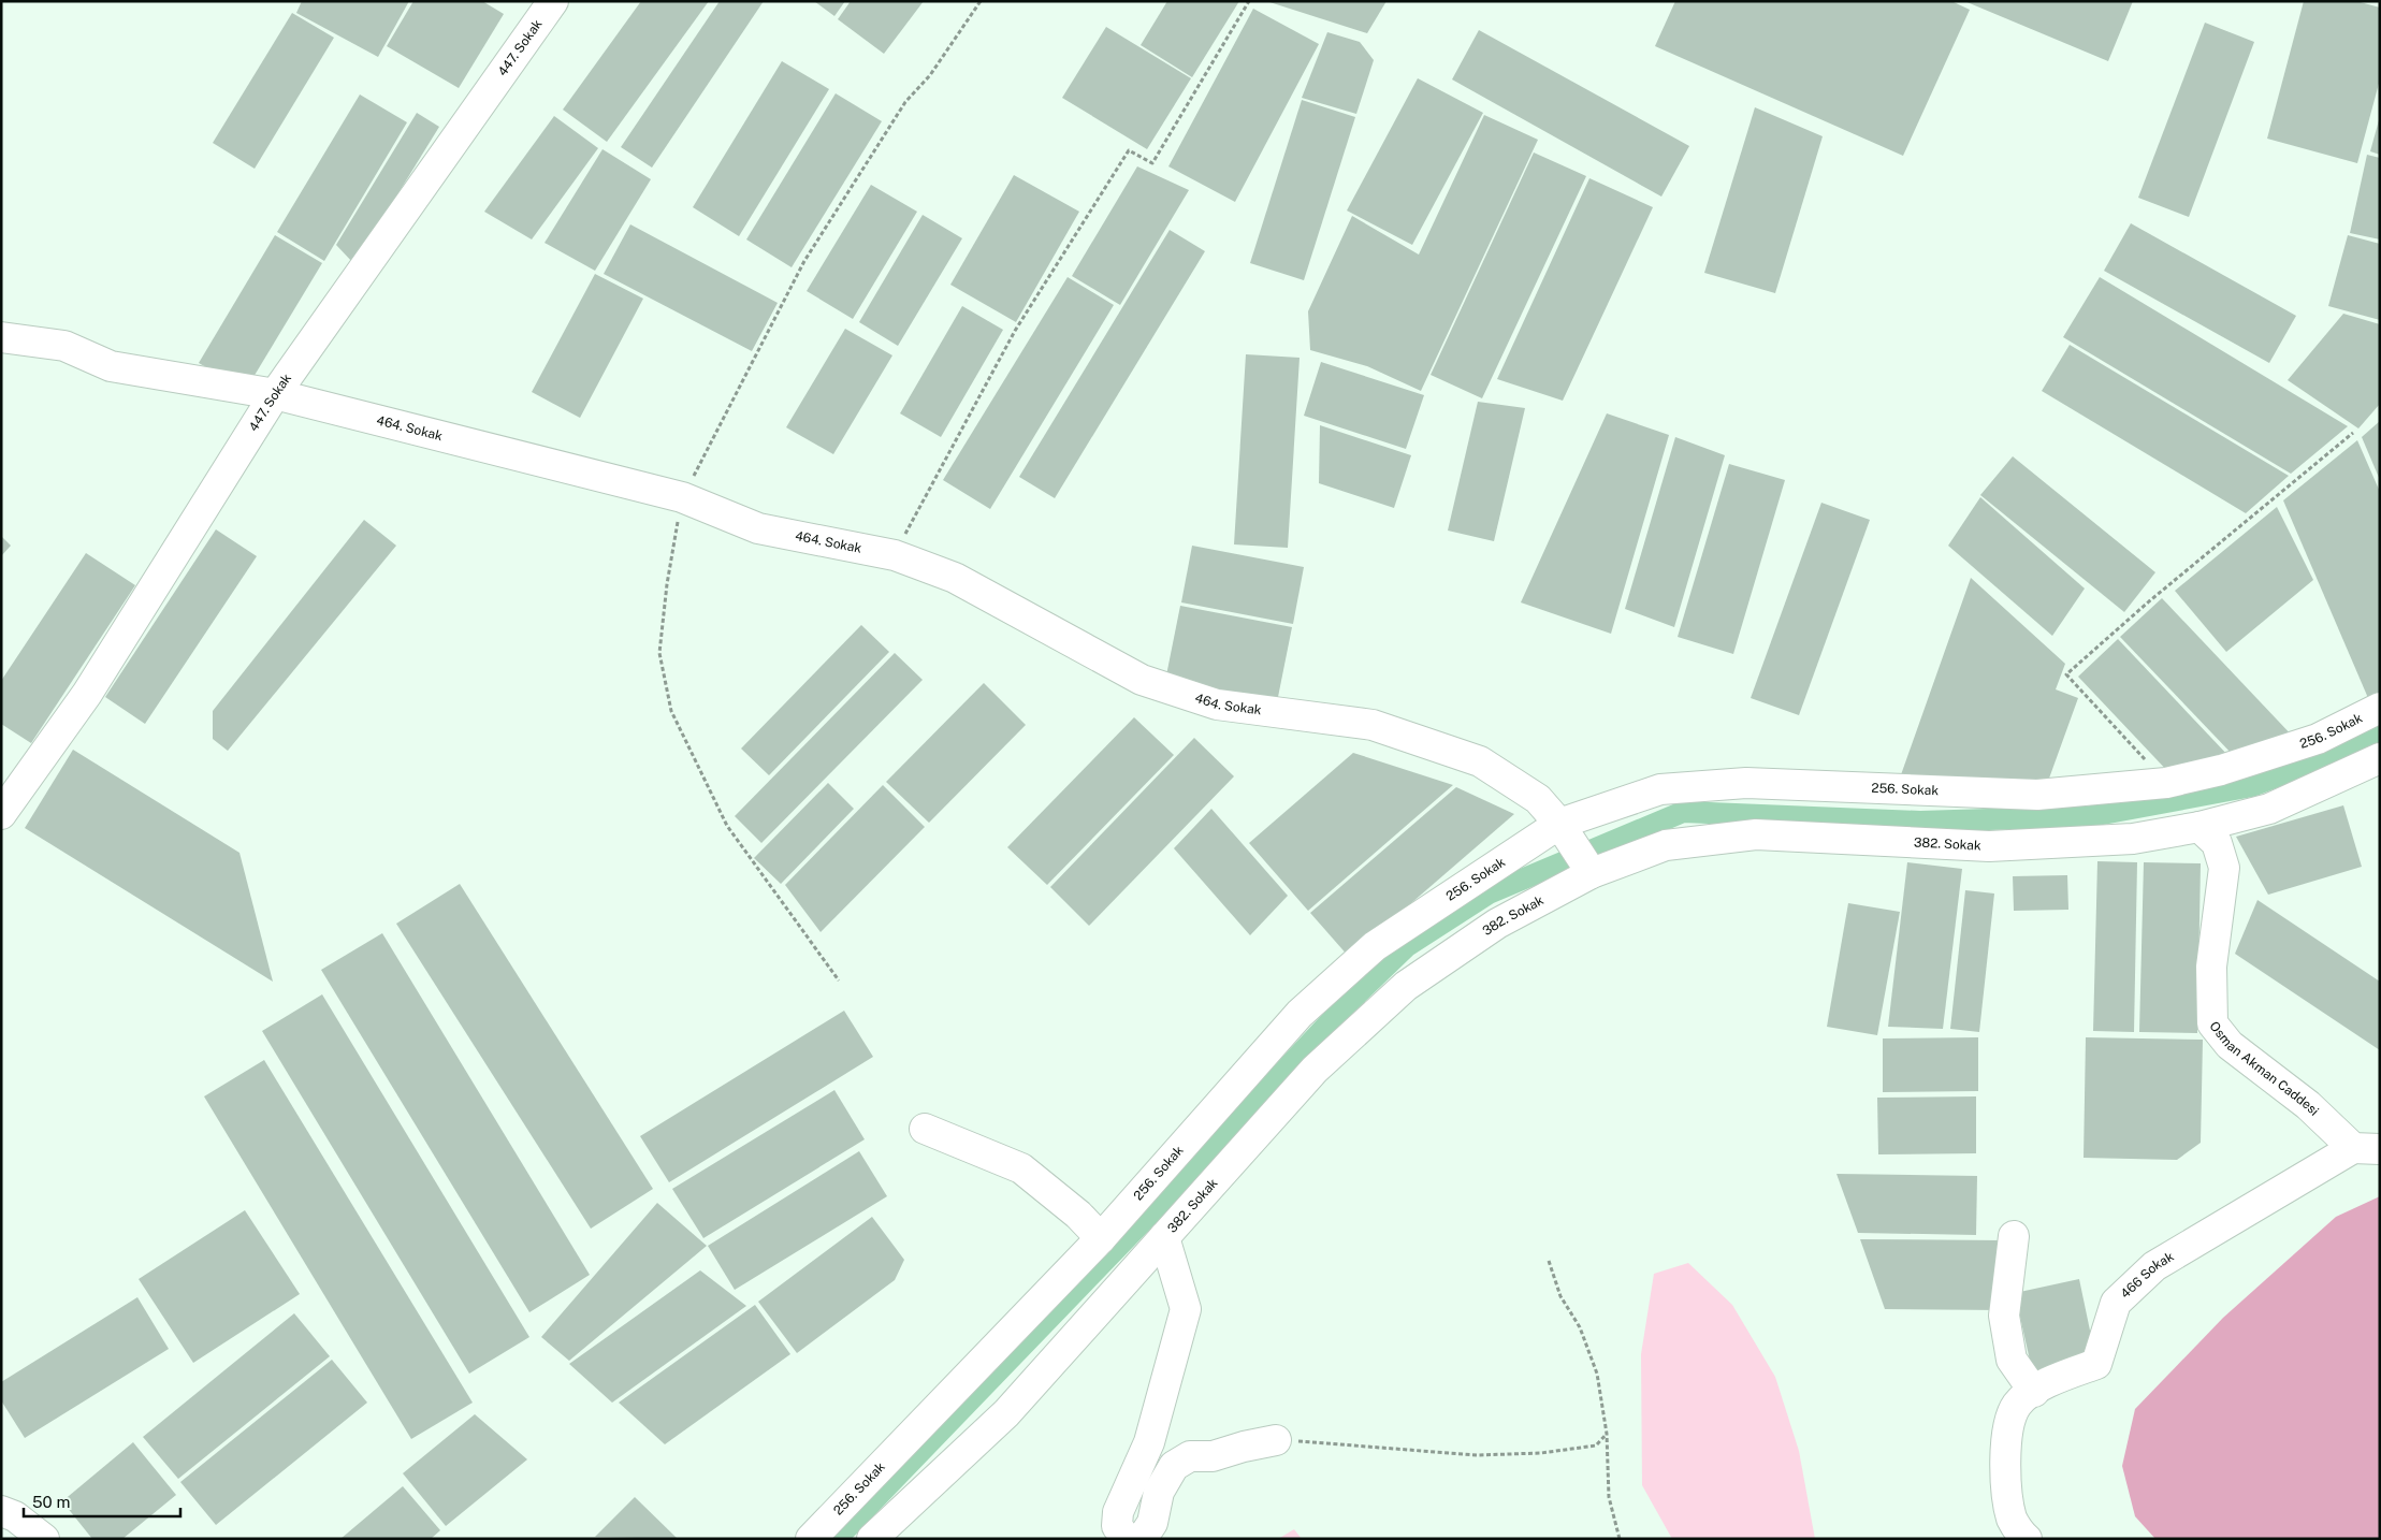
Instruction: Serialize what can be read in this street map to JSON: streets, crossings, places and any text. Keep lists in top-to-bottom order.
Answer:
{
  "streets": {
    "street": [
      "447. Sokak",
      "464. Sokak",
      "256. Sokak",
      "382. Sokak",
      "Osman Akman Caddesi",
      "466 Sokak"
    ]
  },
  "crossings": [
    ["447. Sokak", "464. Sokak"],
    ["464. Sokak", "256. Sokak"],
    ["464. Sokak", "382. Sokak"],
    ["382. Sokak", "Osman Akman Caddesi"],
    ["Osman Akman Caddesi", "466 Sokak"]
  ],
  "scale_bar": "50 m"
}
